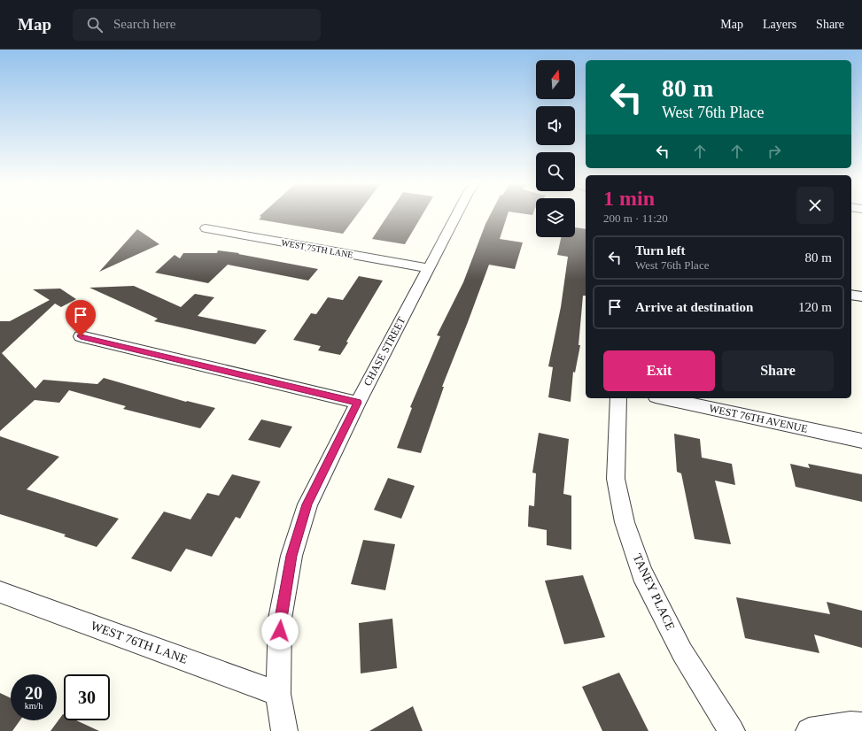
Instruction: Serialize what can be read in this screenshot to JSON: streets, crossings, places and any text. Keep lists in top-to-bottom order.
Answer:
{
  "streets": {
    "street": [
      "WEST 75TH LANE",
      "CHASE STREET",
      "WEST 76TH AVENUE",
      "TANEY PLACE",
      "WEST 76TH LANE"
    ]
  },
  "crossings": [
    ["WEST 75TH LANE", "CHASE STREET"],
    ["CHASE STREET", "WEST 76TH LANE"]
  ],
  "north": "top",
  "page": {
    "header": "Map",
    "search": "Search here",
    "nav": ["Map", "Layers", "Share"],
    "turn": ["80 m", "West 76th Place"],
    "heading": ["1 min", "200 m · 11:20"],
    "list": [
      {
        "name": "Turn left",
        "note": "West 76th Place",
        "value": "80 m"
      },
      {
        "name": "Arrive at destination",
        "value": "120 m"
      }
    ],
    "buttons": ["Exit", "Share"],
    "speed": "20 km/h",
    "limit": "30"
  }
}
